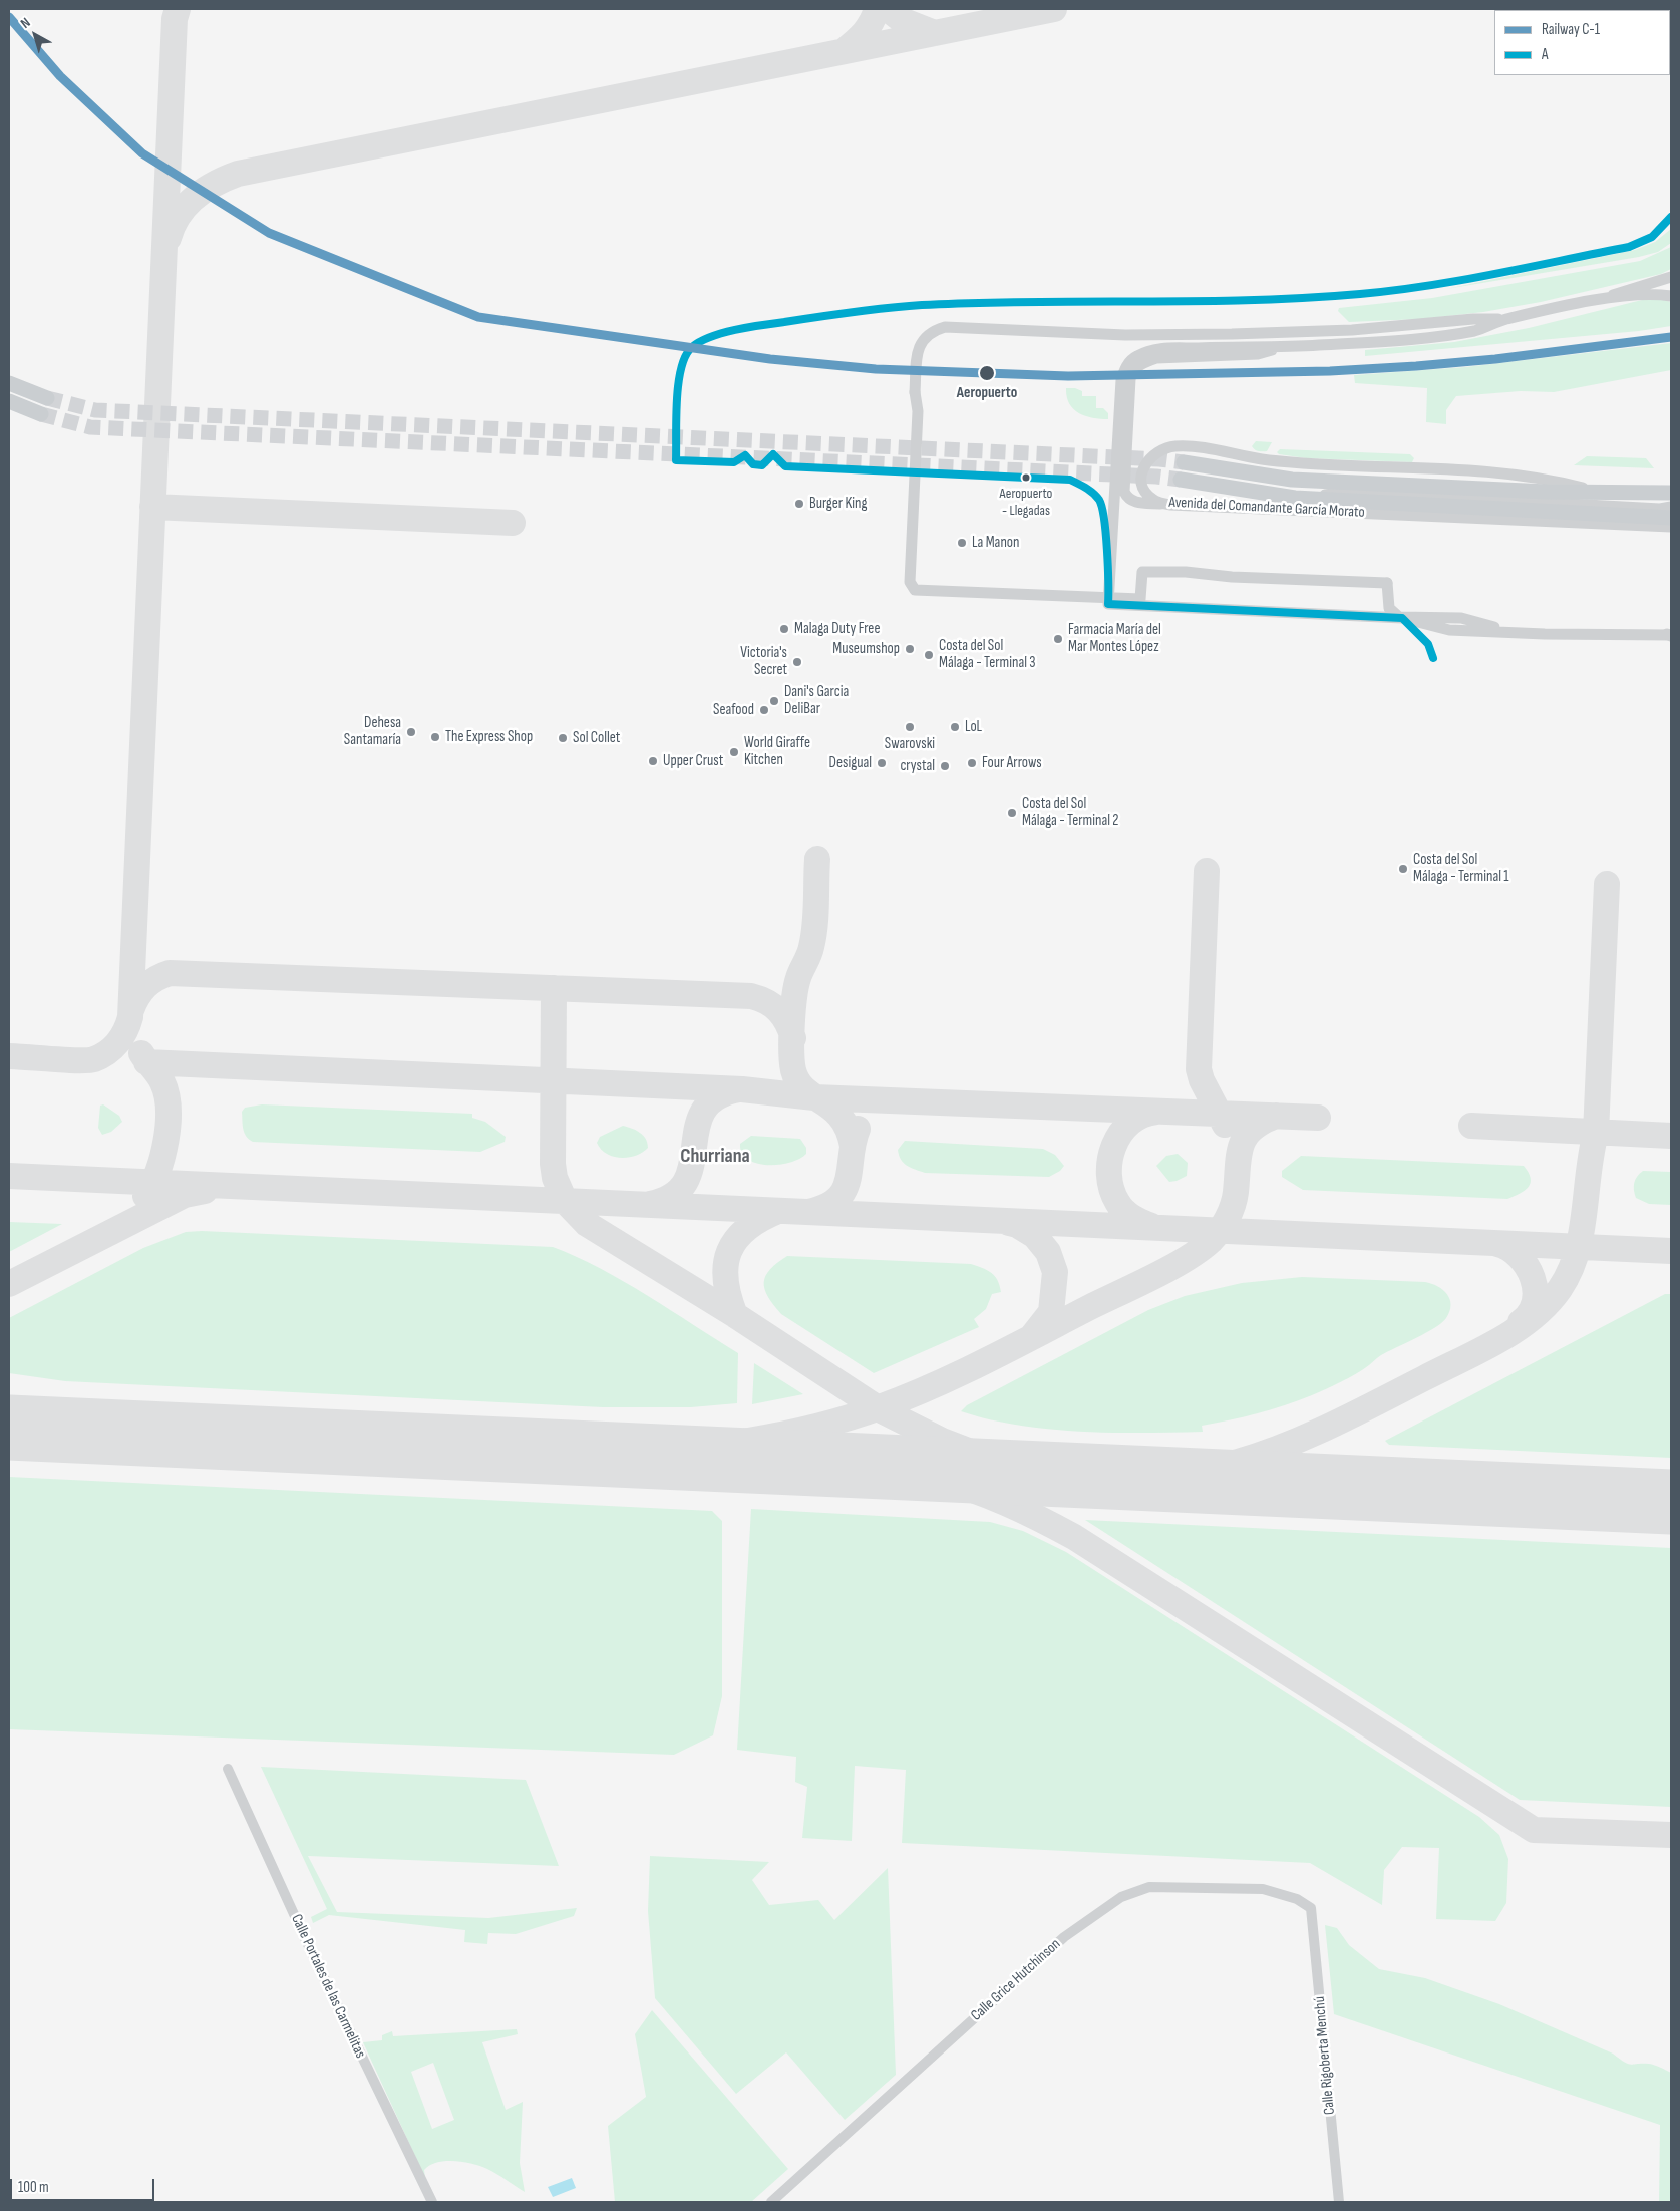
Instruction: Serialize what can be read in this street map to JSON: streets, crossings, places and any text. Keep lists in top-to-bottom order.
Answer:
{
  "streets": {
    "main road": ["Avenida del Comandante García Morato"],
    "street": ["Calle Grice Hutchinson", "Calle Portales de las Carmelitas", "Calle Rigoberta Menchú"]
  },
  "crossings": [
    ["Calle Grice Hutchinson", "Calle Rigoberta Menchú"]
  ],
  "districts": ["Churriana"],
  "places": [
    "Aeropuerto",
    "Aeropuerto - Llegadas",
    "Burger King",
    "La Manon",
    "Malaga Duty Free",
    "Farmacia María del Mar Montes López",
    "Museumshop",
    "Costa del Sol Málaga - Terminal 3",
    "Victoria's Secret",
    "Dani's Garcia DeliBar",
    "Seafood",
    "Swarovski",
    "LoL",
    "Dehesa Santamaría",
    "The Express Shop",
    "Sol Collet",
    "World Giraffe Kitchen",
    "Upper Crust",
    "Desigual",
    "Four Arrows",
    "crystal",
    "Costa del Sol Málaga - Terminal 2",
    "Costa del Sol Málaga - Terminal 1"
  ],
  "lines": ["rail line C-1", "transit line A"],
  "legend": ["Railway C-1", "A"],
  "scale_bar": "100 m",
  "north": "top left"
}
